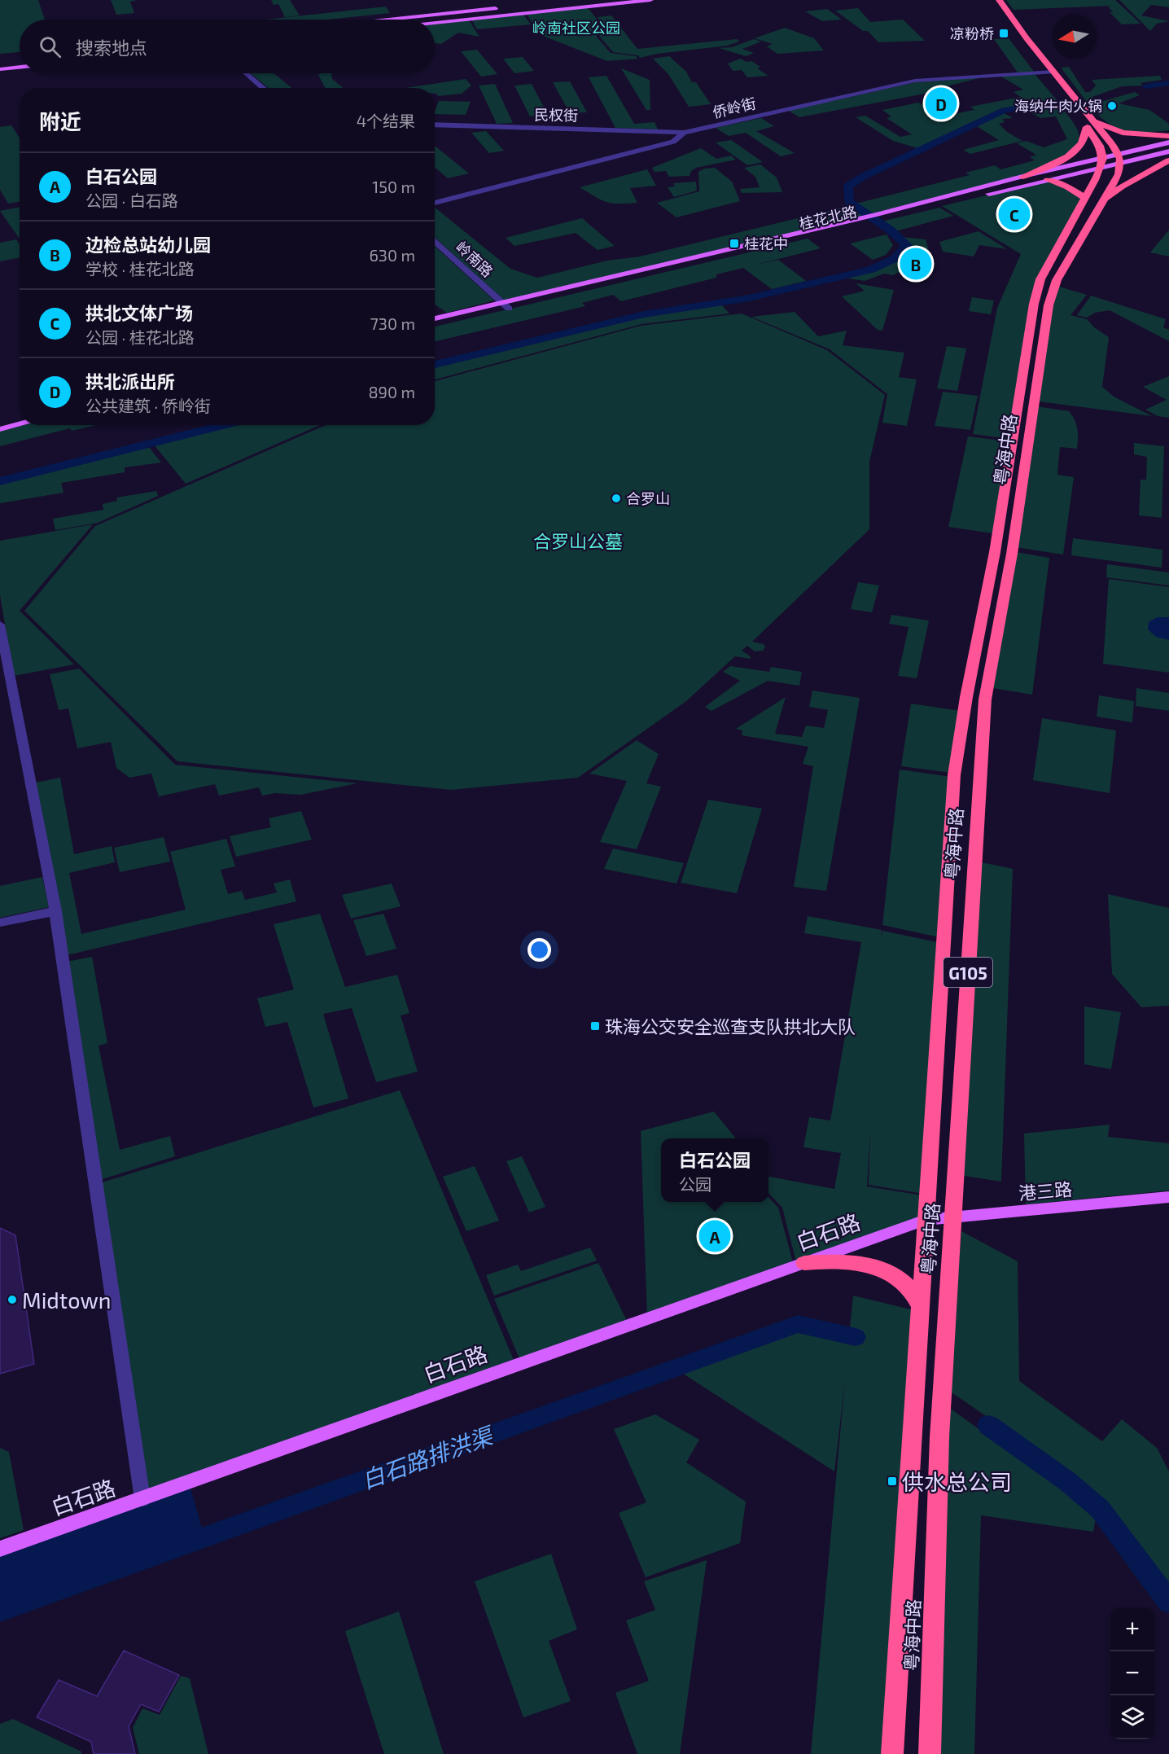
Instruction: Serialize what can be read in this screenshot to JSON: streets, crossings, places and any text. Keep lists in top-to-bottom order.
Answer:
{
  "streets": {
    "highway": ["粤海中路", "G105"],
    "main road": ["桂花北路", "港三路", "白石路"],
    "street": ["侨岭街", "民权街", "岭南路"]
  },
  "crossings": [
    ["侨岭街", "民权街"],
    ["桂花北路", "岭南路"],
    ["桂花北路", "粤海中路"],
    ["粤海中路", "港三路"],
    ["粤海中路", "白石路"],
    ["港三路", "白石路"]
  ],
  "water": ["白石路排洪渠"],
  "parks": ["岭南社区公园", "合罗山公墓"],
  "places": {
    "transit": [
      "凉粉桥",
      "桂花中",
      "珠海公交安全巡查支队拱北大队",
      "供水总公司"
    ],
    "other": ["海纳牛肉火锅", "合罗山", "Midtown"]
  },
  "north": "left",
  "page": {
    "search": "搜索地点",
    "pins": [
      "D",
      "C",
      "B",
      "A"
    ],
    "heading": ["附近", "4个结果"],
    "list": [
      {
        "mark": "A",
        "name": "白石公园",
        "note": "公园 · 白石路",
        "value": "150 m"
      },
      {
        "mark": "B",
        "name": "边检总站幼儿园",
        "note": "学校 · 桂花北路",
        "value": "630 m"
      },
      {
        "mark": "C",
        "name": "拱北文体广场",
        "note": "公园 · 桂花北路",
        "value": "730 m"
      },
      {
        "mark": "D",
        "name": "拱北派出所",
        "note": "公共建筑 · 侨岭街",
        "value": "890 m"
      }
    ],
    "popup": ["白石公园", "公园"],
    "map_buttons": ["+", "−"]
  }
}
